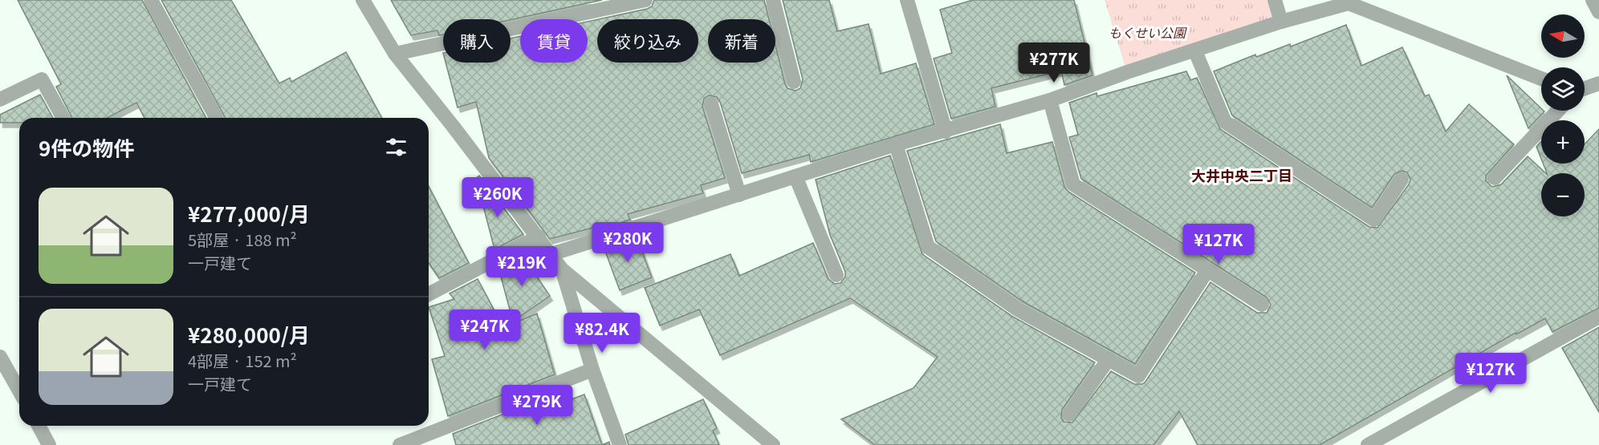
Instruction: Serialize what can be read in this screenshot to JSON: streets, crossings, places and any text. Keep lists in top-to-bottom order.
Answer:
{
  "districts": ["大井中央二丁目"],
  "parks": ["もくせい公園"],
  "north": "left",
  "page": {
    "map_buttons": ["+", "−"],
    "chip": [
      "購入",
      "賃貸",
      "絞り込み",
      "新着"
    ],
    "price": [
      "¥277K",
      "¥260K",
      "¥280K",
      "¥127K",
      "¥219K",
      "¥247K",
      "¥82.4K",
      "¥127K",
      "¥279K"
    ],
    "heading": "9件の物件",
    "list": [
      {
        "name": "¥277,000/月",
        "note": "5部屋 · 188 m² · 一戸建て"
      },
      {
        "name": "¥280,000/月",
        "note": "4部屋 · 152 m² · 一戸建て"
      }
    ]
  }
}
